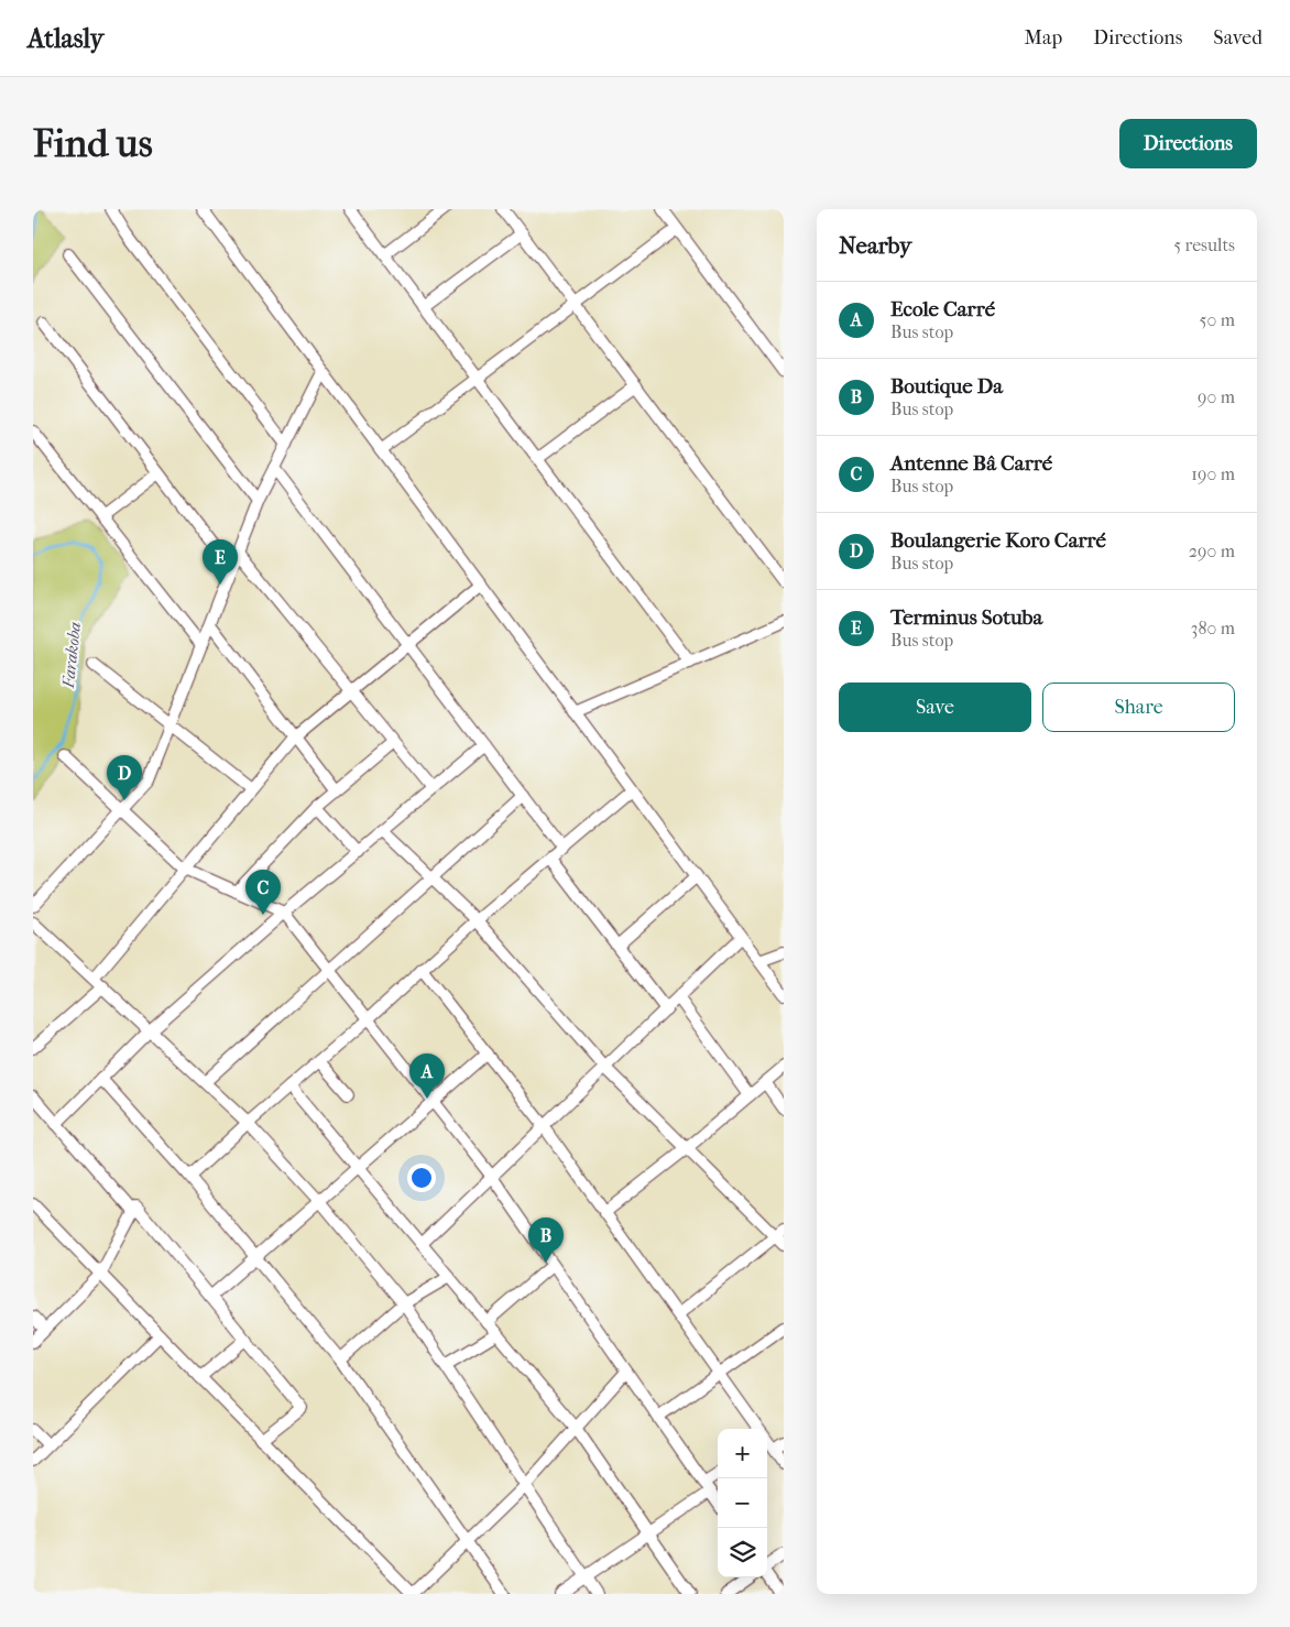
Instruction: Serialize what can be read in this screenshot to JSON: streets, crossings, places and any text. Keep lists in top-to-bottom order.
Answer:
{
  "water": ["Farakoba"],
  "page": {
    "header": "Atlasly",
    "nav": ["Map", "Directions", "Saved"],
    "buttons": [
      "Directions",
      ["Save", "Share"]
    ],
    "title": "Find us",
    "heading": ["Nearby", "5 results"],
    "list": [
      {
        "mark": "A",
        "name": "Ecole Carré",
        "note": "Bus stop",
        "value": "50 m"
      },
      {
        "mark": "B",
        "name": "Boutique Da",
        "note": "Bus stop",
        "value": "90 m"
      },
      {
        "mark": "C",
        "name": "Antenne Bâ Carré",
        "note": "Bus stop",
        "value": "190 m"
      },
      {
        "mark": "D",
        "name": "Boulangerie Koro Carré",
        "note": "Bus stop",
        "value": "290 m"
      },
      {
        "mark": "E",
        "name": "Terminus Sotuba",
        "note": "Bus stop",
        "value": "380 m"
      }
    ],
    "pins": [
      "E",
      "D",
      "C",
      "A",
      "B"
    ],
    "map_buttons": ["+", "−"]
  }
}
